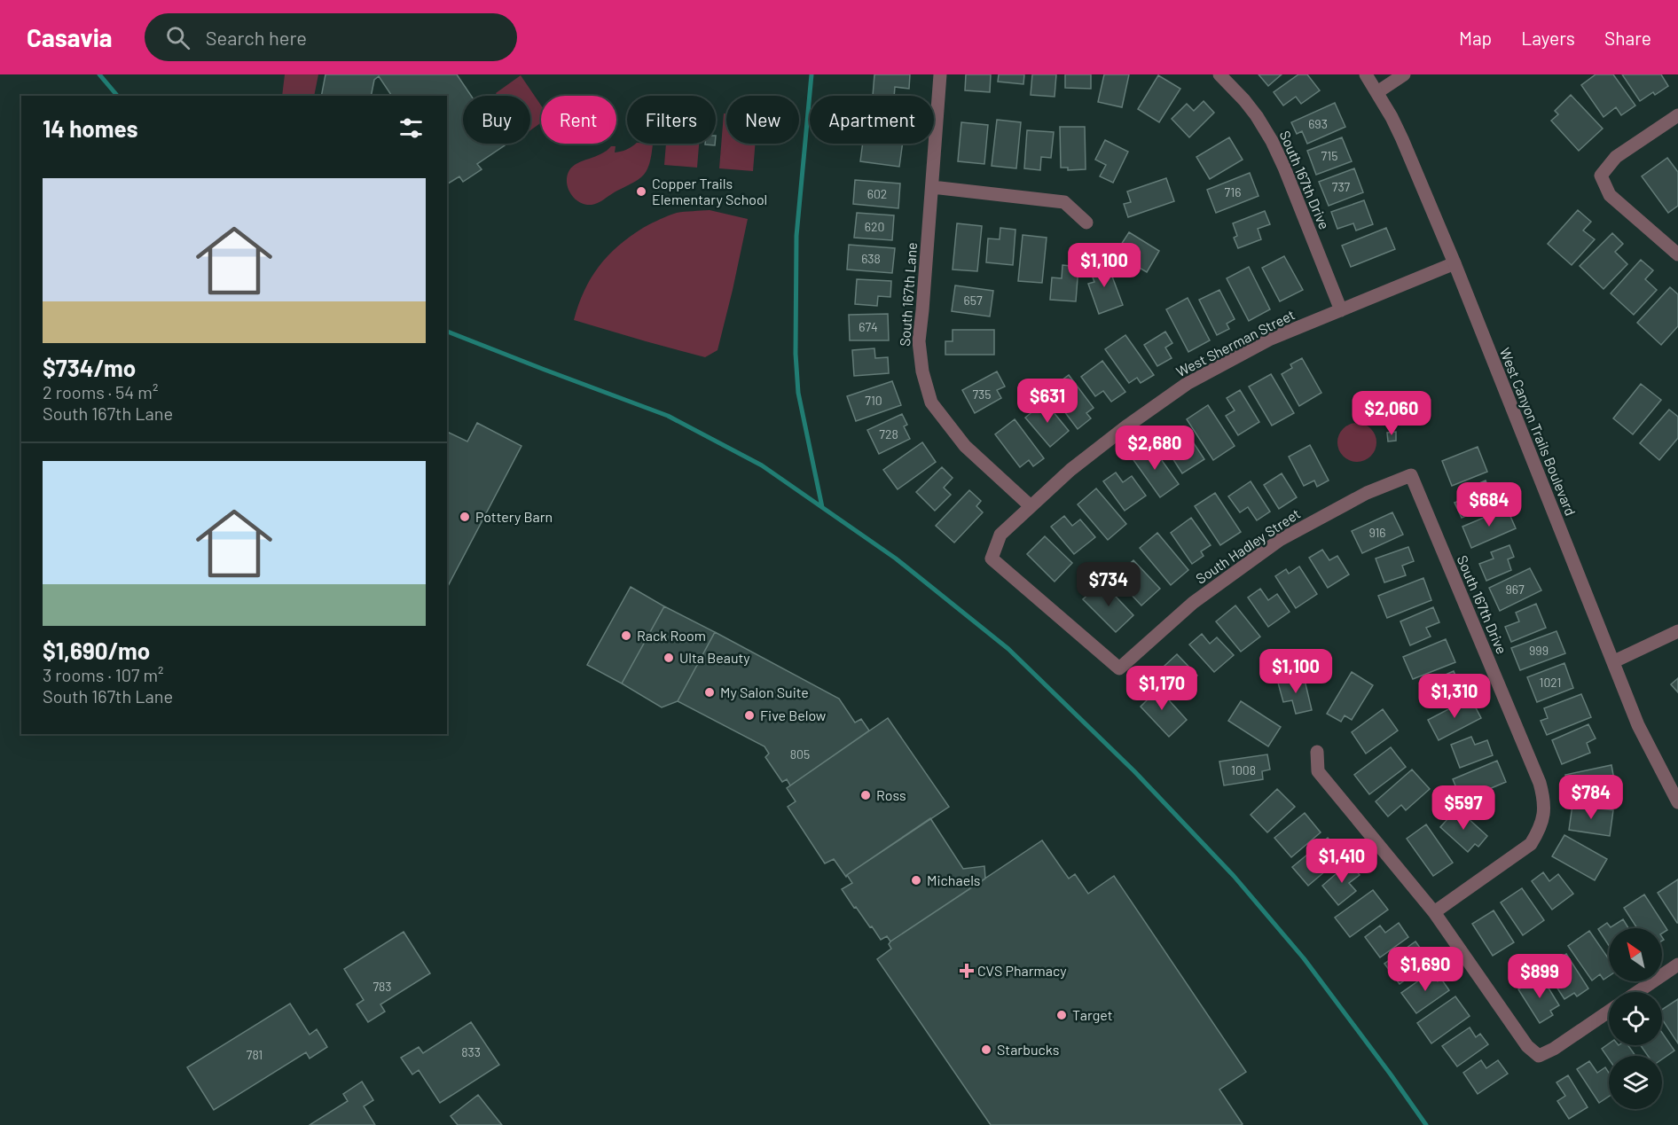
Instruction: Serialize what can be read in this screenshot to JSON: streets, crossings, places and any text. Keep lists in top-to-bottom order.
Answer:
{
  "streets": {
    "street": [
      "South 167th Drive",
      "South 167th Lane",
      "West Sherman Street",
      "West Canyon Trails Boulevard",
      "South Hadley Street"
    ]
  },
  "crossings": [
    ["South 167th Drive", "West Sherman Street"],
    ["South 167th Drive", "South Hadley Street"],
    ["South 167th Lane", "West Sherman Street"],
    ["West Sherman Street", "West Canyon Trails Boulevard"],
    ["West Sherman Street", "South Hadley Street"]
  ],
  "places": {
    "other": [
      "Copper Trails Elementary School",
      "Pottery Barn",
      "Rack Room",
      "Ulta Beauty",
      "My Salon Suite",
      "Five Below",
      "Ross",
      "Michaels",
      "Target",
      "Starbucks"
    ],
    "health": ["CVS Pharmacy"]
  },
  "house_numbers": [
    "693",
    "715",
    "737",
    "716",
    "602",
    "620",
    "638",
    "657",
    "674",
    "735",
    "710",
    "728",
    "916",
    "967",
    "999",
    "1021",
    "805",
    "1008",
    "783",
    "833",
    "781"
  ],
  "north": "top left",
  "page": {
    "header": "Casavia",
    "search": "Search here",
    "nav": ["Map", "Layers", "Share"],
    "chip": [
      "Buy",
      "Rent",
      "Filters",
      "New",
      "Apartment"
    ],
    "heading": "14 homes",
    "list": [
      {
        "name": "$734/mo",
        "note": "2 rooms · 54 m² · South 167th Lane"
      },
      {
        "name": "$1,690/mo",
        "note": "3 rooms · 107 m² · South 167th Lane"
      }
    ],
    "price": [
      "$1,100",
      "$631",
      "$2,060",
      "$2,680",
      "$684",
      "$734",
      "$1,100",
      "$1,170",
      "$1,310",
      "$784",
      "$597",
      "$1,410",
      "$1,690",
      "$899"
    ]
  }
}
